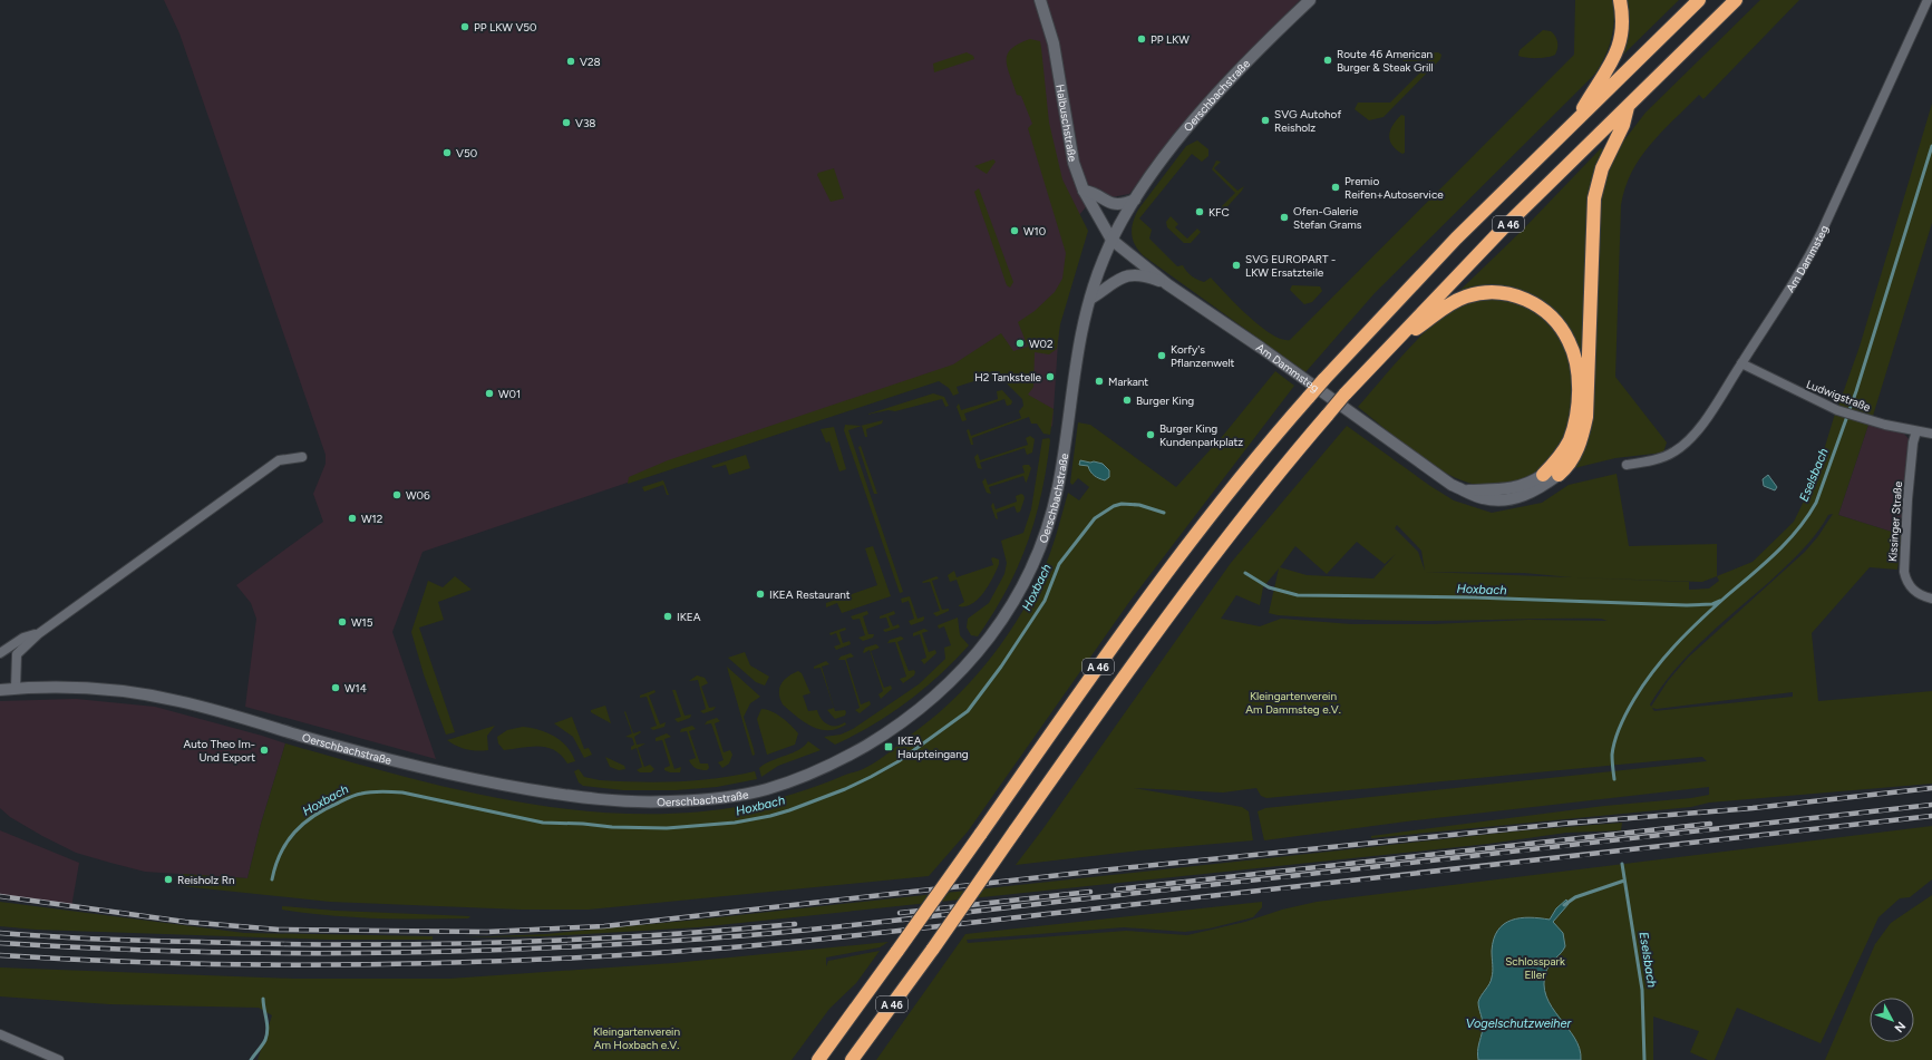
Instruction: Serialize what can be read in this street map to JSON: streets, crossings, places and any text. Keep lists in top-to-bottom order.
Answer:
{
  "streets": {
    "highway": ["A 46"],
    "main road": ["Oerschbachstraße", "Halbuschstraße", "Am Dammsteg"],
    "street": ["Ludwigstraße", "Kissinger Straße"]
  },
  "crossings": [
    ["Oerschbachstraße", "Halbuschstraße"],
    ["Oerschbachstraße", "Am Dammsteg"],
    ["Halbuschstraße", "Am Dammsteg"],
    ["Am Dammsteg", "Ludwigstraße"],
    ["Ludwigstraße", "Kissinger Straße"]
  ],
  "water": ["Eselsbach", "Hoxbach", "Vogelschutzweiher"],
  "parks": ["Kleingartenverein Am Dammsteg e.V.", "Schlosspark Eller", "Kleingartenverein Am Hoxbach e.V."],
  "places": {
    "other": [
      "PP LKW V50",
      "PP LKW",
      "Route 46 American Burger & Steak Grill",
      "V28",
      "SVG Autohof Reisholz",
      "V38",
      "V50",
      "Premio Reifen+Autoservice",
      "KFC",
      "Ofen-Galerie Stefan Grams",
      "W10",
      "SVG EUROPART - LKW Ersatzteile",
      "W02",
      "Korfy's Pflanzenwelt",
      "H2 Tankstelle",
      "Markant",
      "W01",
      "Burger King",
      "Burger King Kundenparkplatz",
      "W06",
      "W12",
      "IKEA Restaurant",
      "IKEA",
      "W15",
      "W14",
      "Auto Theo Im- Und Export",
      "Reisholz Rn"
    ],
    "transit": ["IKEA Haupteingang"]
  },
  "north": "bottom right"
}
